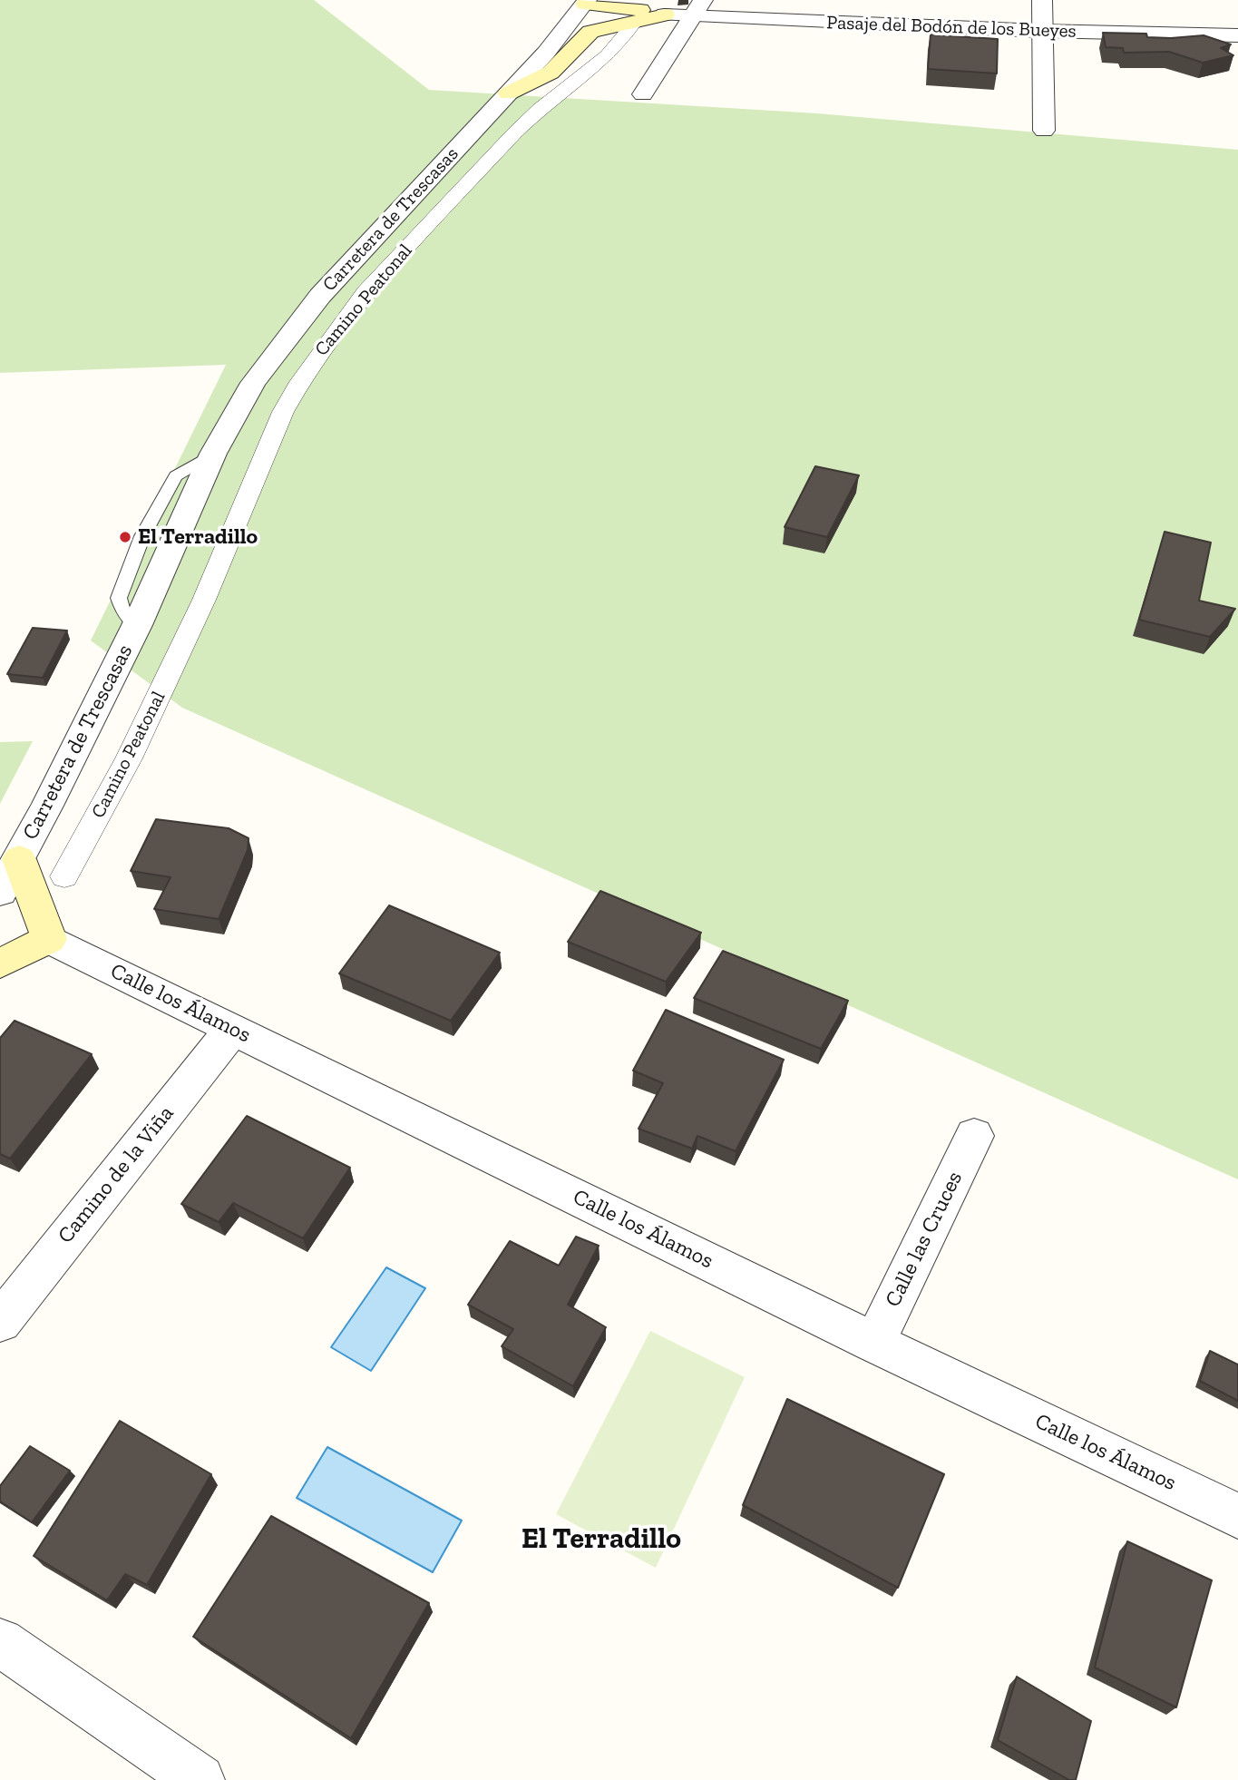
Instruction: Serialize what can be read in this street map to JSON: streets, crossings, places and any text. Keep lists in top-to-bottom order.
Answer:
{
  "streets": {
    "street": [
      "Pasaje del Bodón de los Bueyes",
      "Carretera de Trescasas",
      "Camino Peatonal",
      "Calle los Álamos",
      "Camino de la Viña",
      "Calle las Cruces"
    ]
  },
  "crossings": [
    ["Calle los Álamos", "Camino de la Viña"],
    ["Calle los Álamos", "Calle las Cruces"]
  ],
  "districts": ["El Terradillo"],
  "places": ["El Terradillo"]
}
